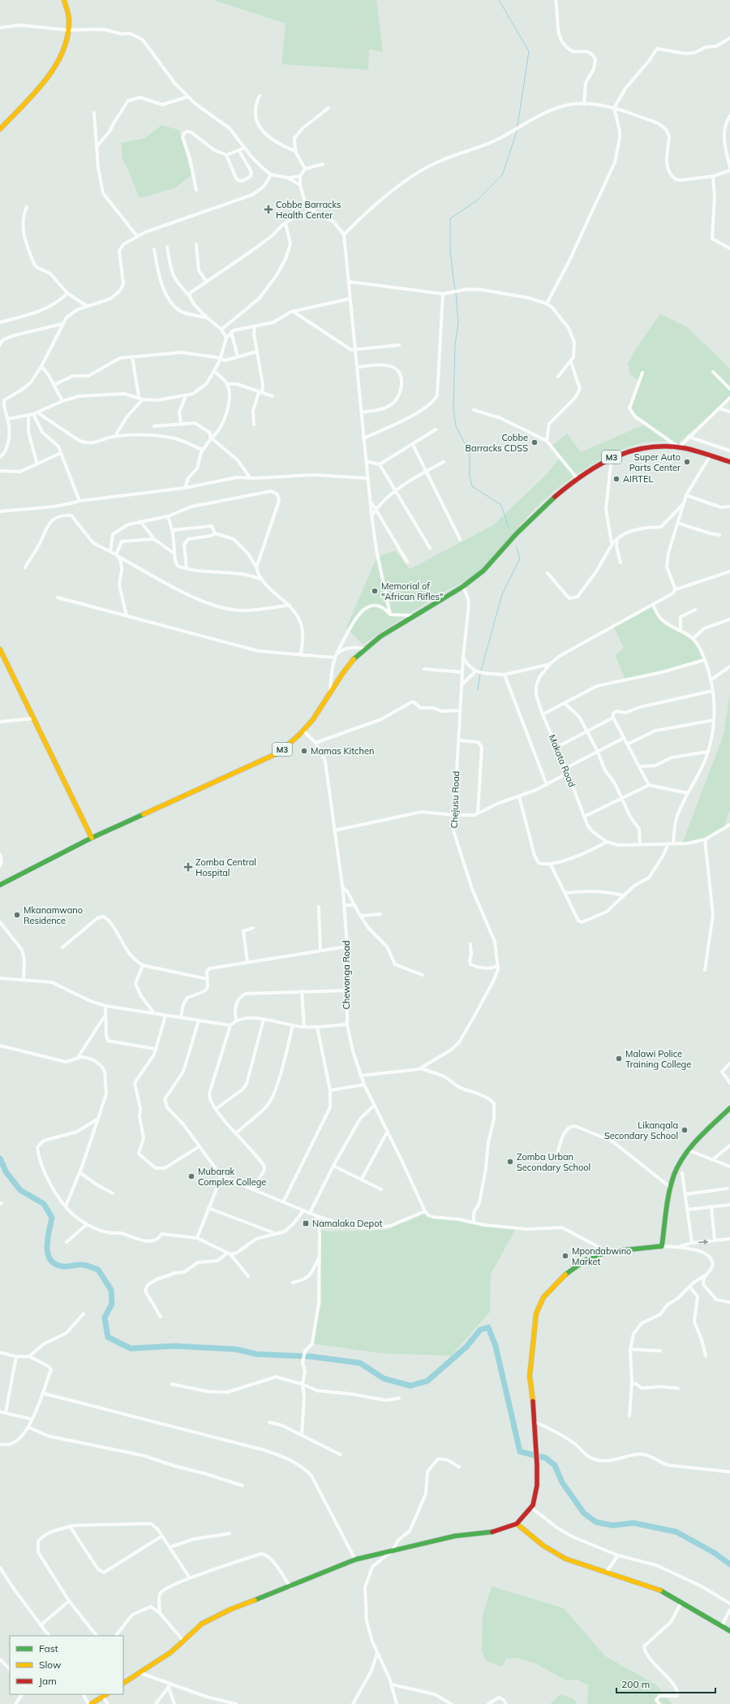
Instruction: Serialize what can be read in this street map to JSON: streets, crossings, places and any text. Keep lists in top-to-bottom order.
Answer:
{
  "streets": {
    "main road": ["M3"],
    "street": ["Makata Road", "Chejusu Road", "Chewonga Road"]
  },
  "crossings": [
    ["M3", "Chejusu Road"],
    ["M3", "Chewonga Road"]
  ],
  "places": {
    "health": ["Cobbe Barracks Health Center", "Zomba Central Hospital"],
    "other": [
      "Cobbe Barracks CDSS",
      "Super Auto Parts Center",
      "AIRTEL",
      "Memorial of \"African Rifles\"",
      "Mamas Kitchen",
      "Mkanamwano Residence",
      "Malawi Police Training College",
      "Likangala Secondary School",
      "Zomba Urban Secondary School",
      "Mubarak Complex College",
      "Mpondabwino Market"
    ],
    "transit": ["Namalaka Depot"]
  },
  "legend": ["Fast", "Slow", "Jam"],
  "scale_bar": "200 m"
}
